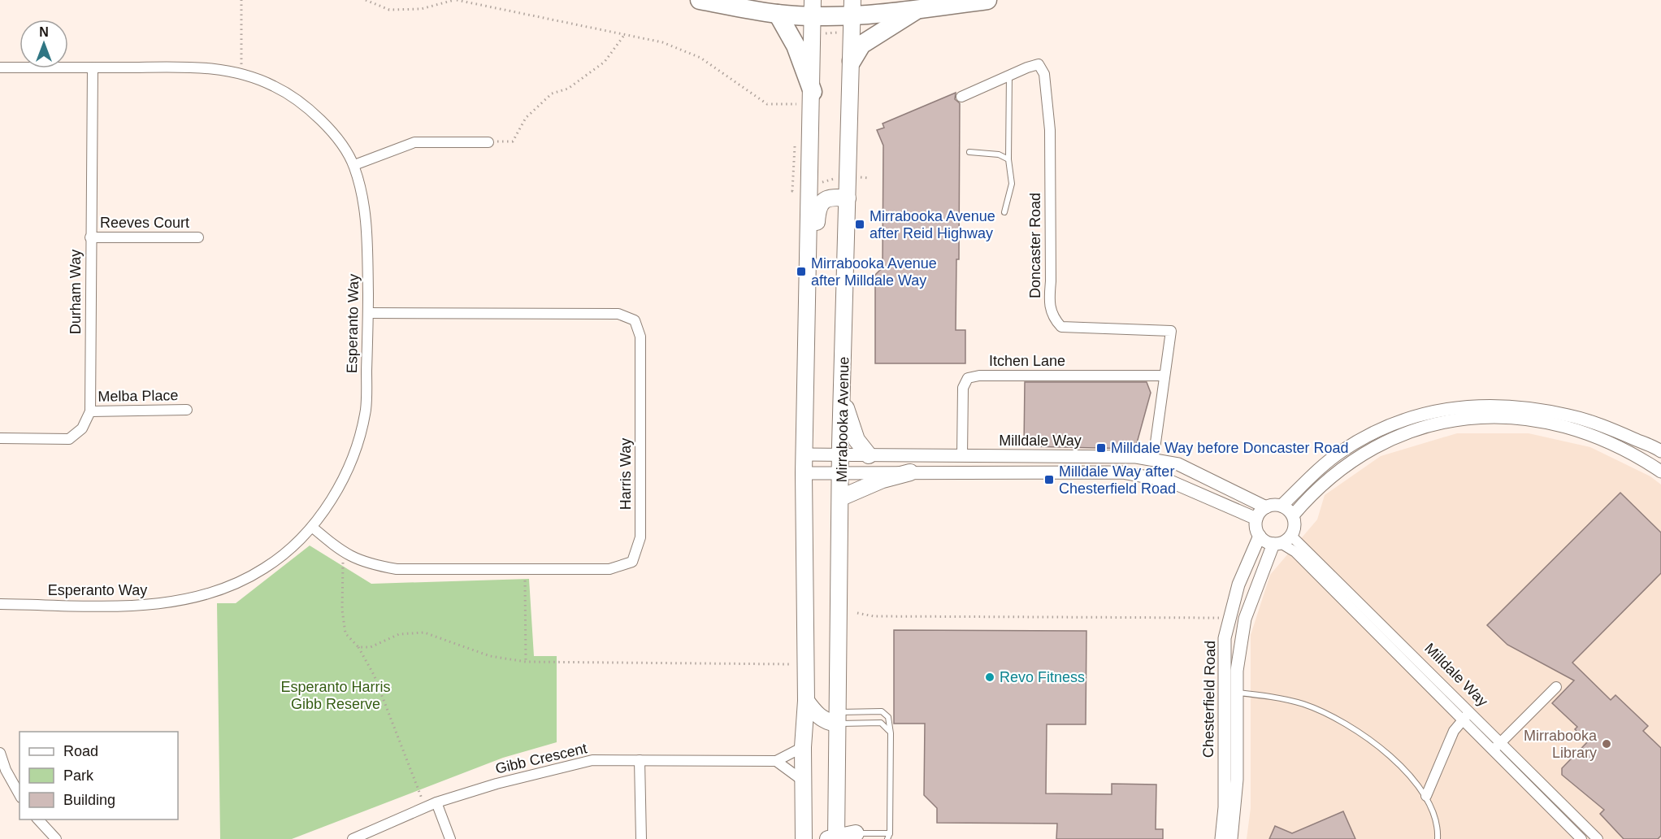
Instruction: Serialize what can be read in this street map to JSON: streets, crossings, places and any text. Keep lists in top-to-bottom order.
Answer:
{
  "streets": {
    "main road": ["Mirrabooka Avenue"],
    "street": [
      "Reeves Court",
      "Doncaster Road",
      "Durham Way",
      "Esperanto Way",
      "Itchen Lane",
      "Melba Place",
      "Milldale Way",
      "Harris Way",
      "Chesterfield Road",
      "Gibb Crescent"
    ]
  },
  "crossings": [
    ["Reeves Court", "Durham Way"],
    ["Doncaster Road", "Itchen Lane"],
    ["Doncaster Road", "Milldale Way"],
    ["Durham Way", "Esperanto Way"],
    ["Durham Way", "Melba Place"],
    ["Esperanto Way", "Harris Way"],
    ["Itchen Lane", "Milldale Way"],
    ["Mirrabooka Avenue", "Milldale Way"],
    ["Milldale Way", "Chesterfield Road"]
  ],
  "parks": ["Esperanto Harris Gibb Reserve"],
  "places": {
    "transit": [
      "Mirrabooka Avenue after Reid Highway",
      "Mirrabooka Avenue after Milldale Way",
      "Milldale Way before Doncaster Road",
      "Milldale Way after Chesterfield Road"
    ],
    "other": ["Revo Fitness", "Mirrabooka Library"]
  },
  "legend": ["Road", "Park", "Building"],
  "north": "top"
}
